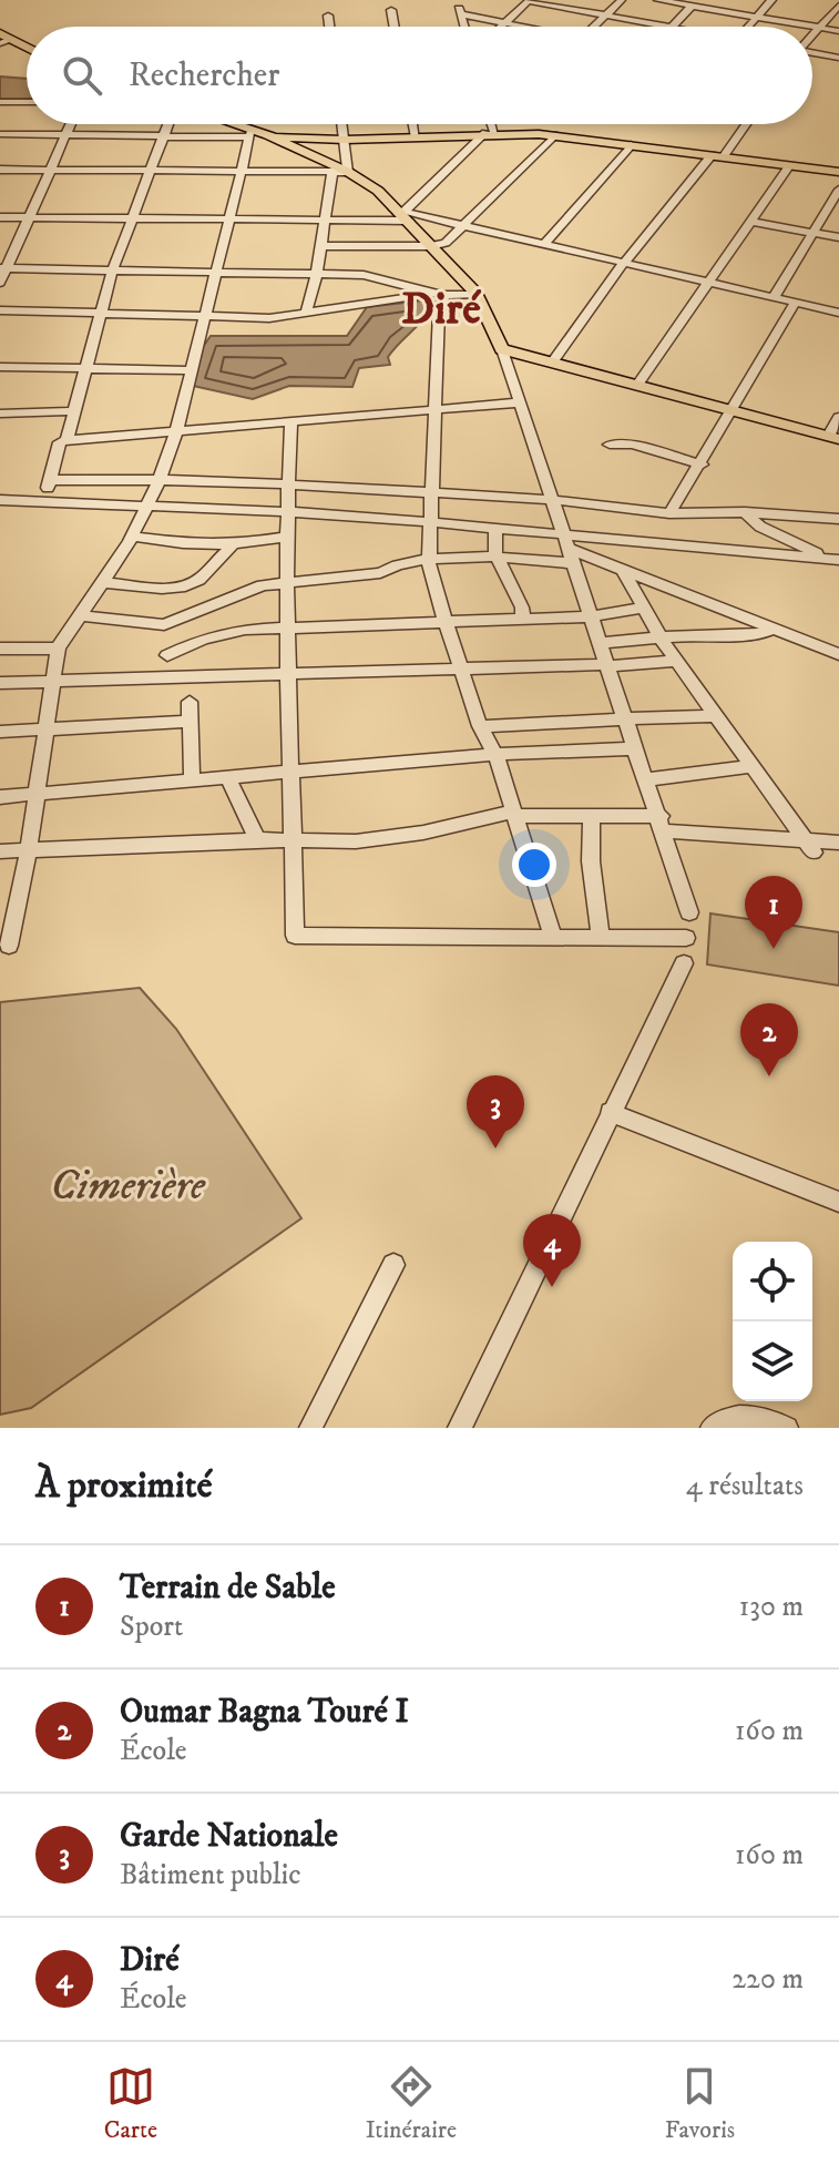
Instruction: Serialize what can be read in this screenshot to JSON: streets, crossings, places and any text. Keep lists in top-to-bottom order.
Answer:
{
  "districts": ["Diré"],
  "parks": ["Cimerière"],
  "page": {
    "search": "Rechercher",
    "pins": [
      "1",
      "2",
      "3",
      "4"
    ],
    "heading": ["À proximité", "4 résultats"],
    "list": [
      {
        "mark": "1",
        "name": "Terrain de Sable",
        "note": "Sport",
        "value": "130 m"
      },
      {
        "mark": "2",
        "name": "Oumar Bagna Touré I",
        "note": "École",
        "value": "160 m"
      },
      {
        "mark": "3",
        "name": "Garde Nationale",
        "note": "Bâtiment public",
        "value": "160 m"
      },
      {
        "mark": "4",
        "name": "Diré",
        "note": "École",
        "value": "220 m"
      }
    ],
    "nav": ["Carte", "Itinéraire", "Favoris"]
  }
}
